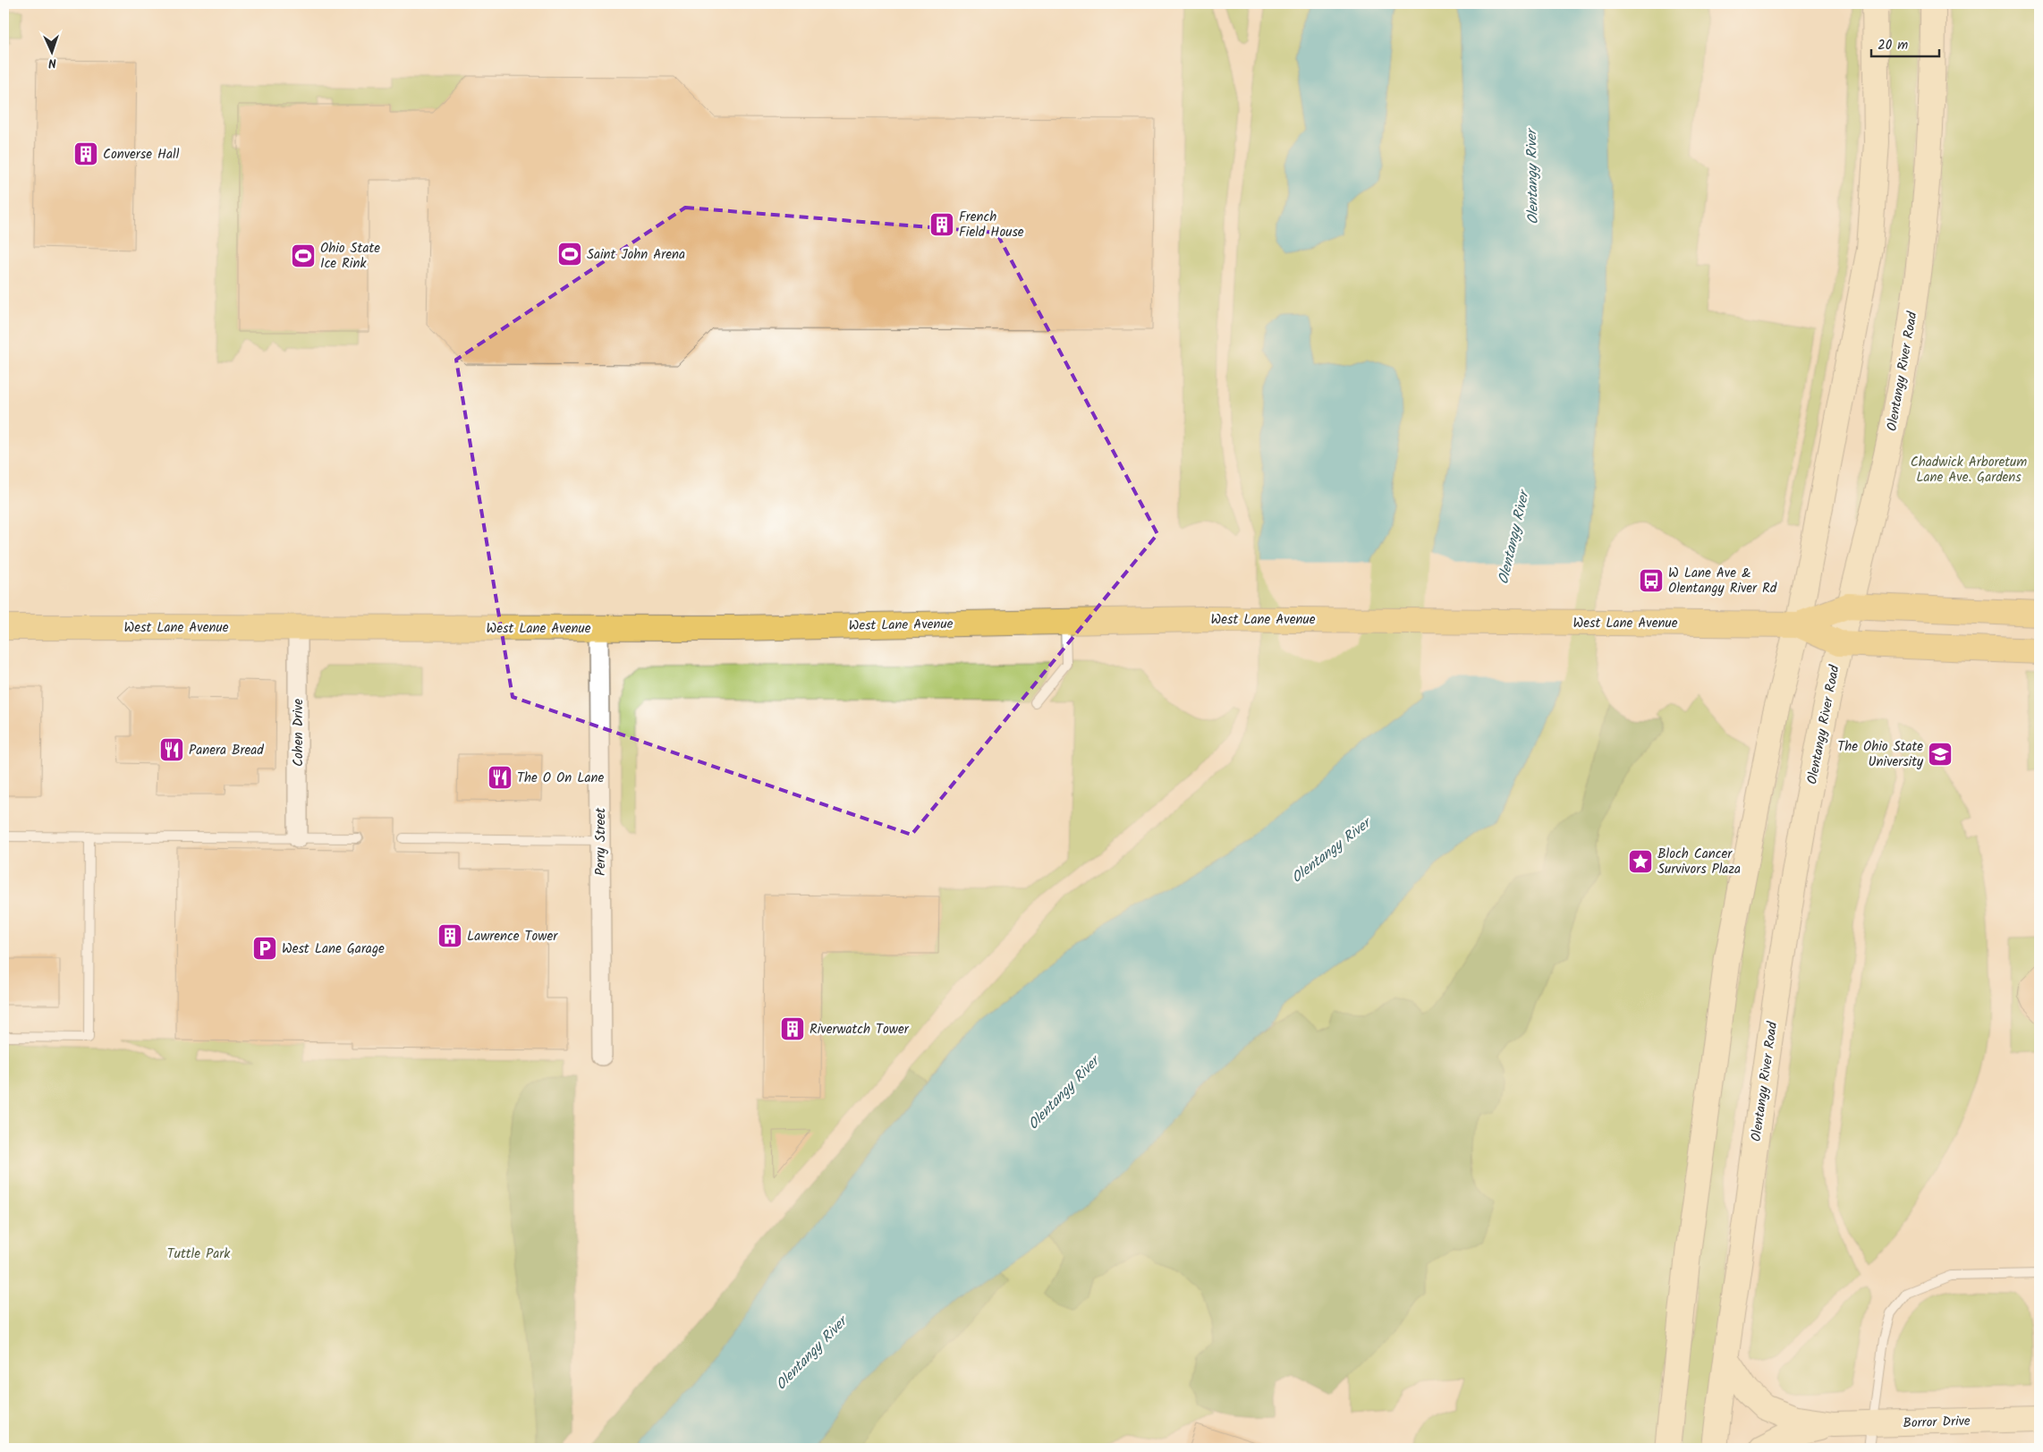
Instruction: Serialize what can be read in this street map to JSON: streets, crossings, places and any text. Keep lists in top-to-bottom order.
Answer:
{
  "streets": {
    "main road": ["Olentangy River Road", "West Lane Avenue", "Borror Drive"],
    "street": ["Cohen Drive", "Perry Street"]
  },
  "crossings": [
    ["Olentangy River Road", "West Lane Avenue"],
    ["West Lane Avenue", "Cohen Drive"],
    ["West Lane Avenue", "Perry Street"]
  ],
  "water": ["Olentangy River"],
  "parks": ["Chadwick Arboretum Lane Ave. Gardens", "Tuttle Park"],
  "places": {
    "building": [
      "Converse Hall",
      "French Field House",
      "Lawrence Tower",
      "Riverwatch Tower"
    ],
    "sports": ["Saint John Arena", "Ohio State Ice Rink"],
    "bus stop": ["W Lane Ave & Olentangy River Rd"],
    "restaurant": ["Panera Bread", "The O On Lane"],
    "school or university": ["The Ohio State University"],
    "place": ["Bloch Cancer Survivors Plaza"],
    "parking": ["West Lane Garage"]
  },
  "scale_bar": "20 m",
  "north": "bottom"
}
